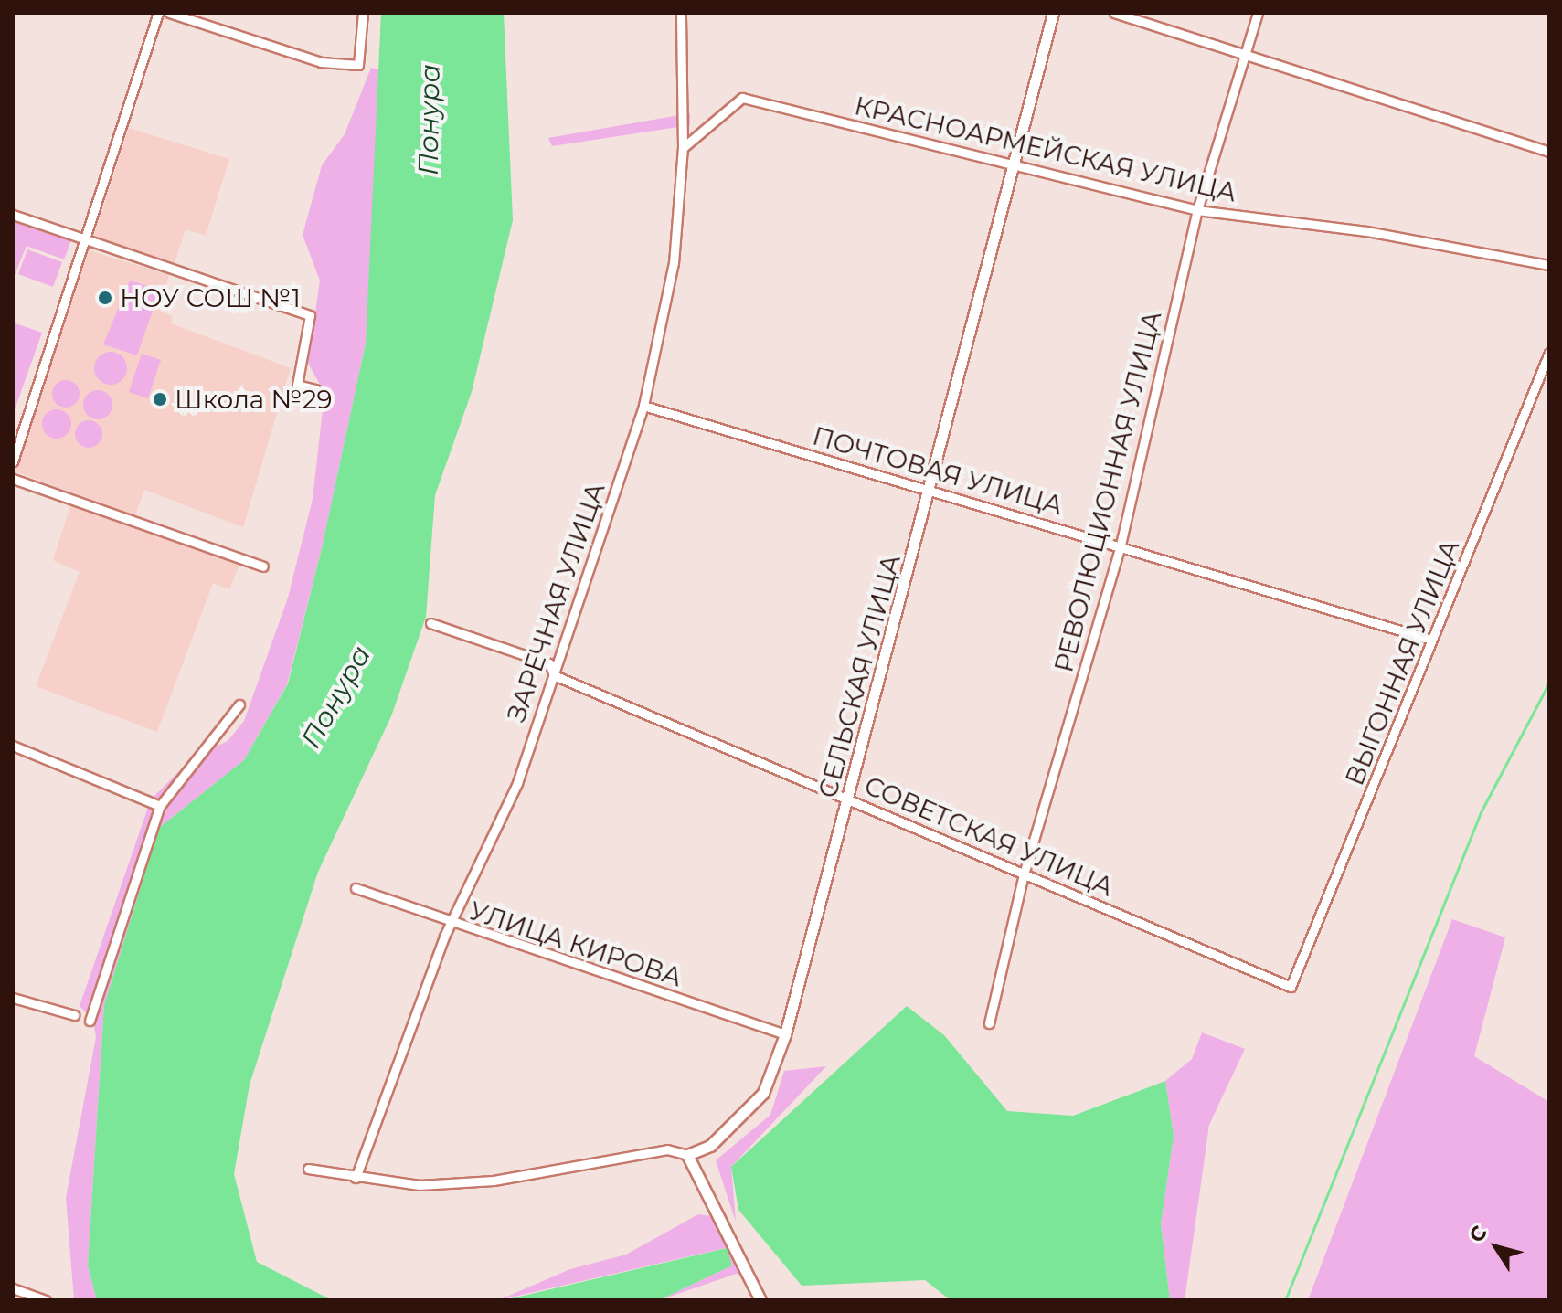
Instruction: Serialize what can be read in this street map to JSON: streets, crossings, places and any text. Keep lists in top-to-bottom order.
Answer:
{
  "streets": {
    "street": [
      "КРАСНОАРМЕЙСКАЯ УЛИЦА",
      "ПОЧТОВАЯ УЛИЦА",
      "РЕВОЛЮЦИОННАЯ УЛИЦА",
      "ЗАРЕЧНАЯ УЛИЦА",
      "ВЫГОННАЯ УЛИЦА",
      "СЕЛЬСКАЯ УЛИЦА",
      "СОВЕТСКАЯ УЛИЦА",
      "УЛИЦА КИРОВА"
    ]
  },
  "crossings": [
    ["КРАСНОАРМЕЙСКАЯ УЛИЦА", "РЕВОЛЮЦИОННАЯ УЛИЦА"],
    ["КРАСНОАРМЕЙСКАЯ УЛИЦА", "ЗАРЕЧНАЯ УЛИЦА"],
    ["КРАСНОАРМЕЙСКАЯ УЛИЦА", "СЕЛЬСКАЯ УЛИЦА"],
    ["ПОЧТОВАЯ УЛИЦА", "РЕВОЛЮЦИОННАЯ УЛИЦА"],
    ["ПОЧТОВАЯ УЛИЦА", "ЗАРЕЧНАЯ УЛИЦА"],
    ["ПОЧТОВАЯ УЛИЦА", "ВЫГОННАЯ УЛИЦА"],
    ["ПОЧТОВАЯ УЛИЦА", "СЕЛЬСКАЯ УЛИЦА"],
    ["РЕВОЛЮЦИОННАЯ УЛИЦА", "СОВЕТСКАЯ УЛИЦА"],
    ["ЗАРЕЧНАЯ УЛИЦА", "СОВЕТСКАЯ УЛИЦА"],
    ["ЗАРЕЧНАЯ УЛИЦА", "УЛИЦА КИРОВА"],
    ["ВЫГОННАЯ УЛИЦА", "СОВЕТСКАЯ УЛИЦА"],
    ["СЕЛЬСКАЯ УЛИЦА", "СОВЕТСКАЯ УЛИЦА"],
    ["СЕЛЬСКАЯ УЛИЦА", "УЛИЦА КИРОВА"]
  ],
  "water": ["Понура"],
  "places": ["НОУ СОШ №1", "Школа №29"],
  "north": "top left"
}
